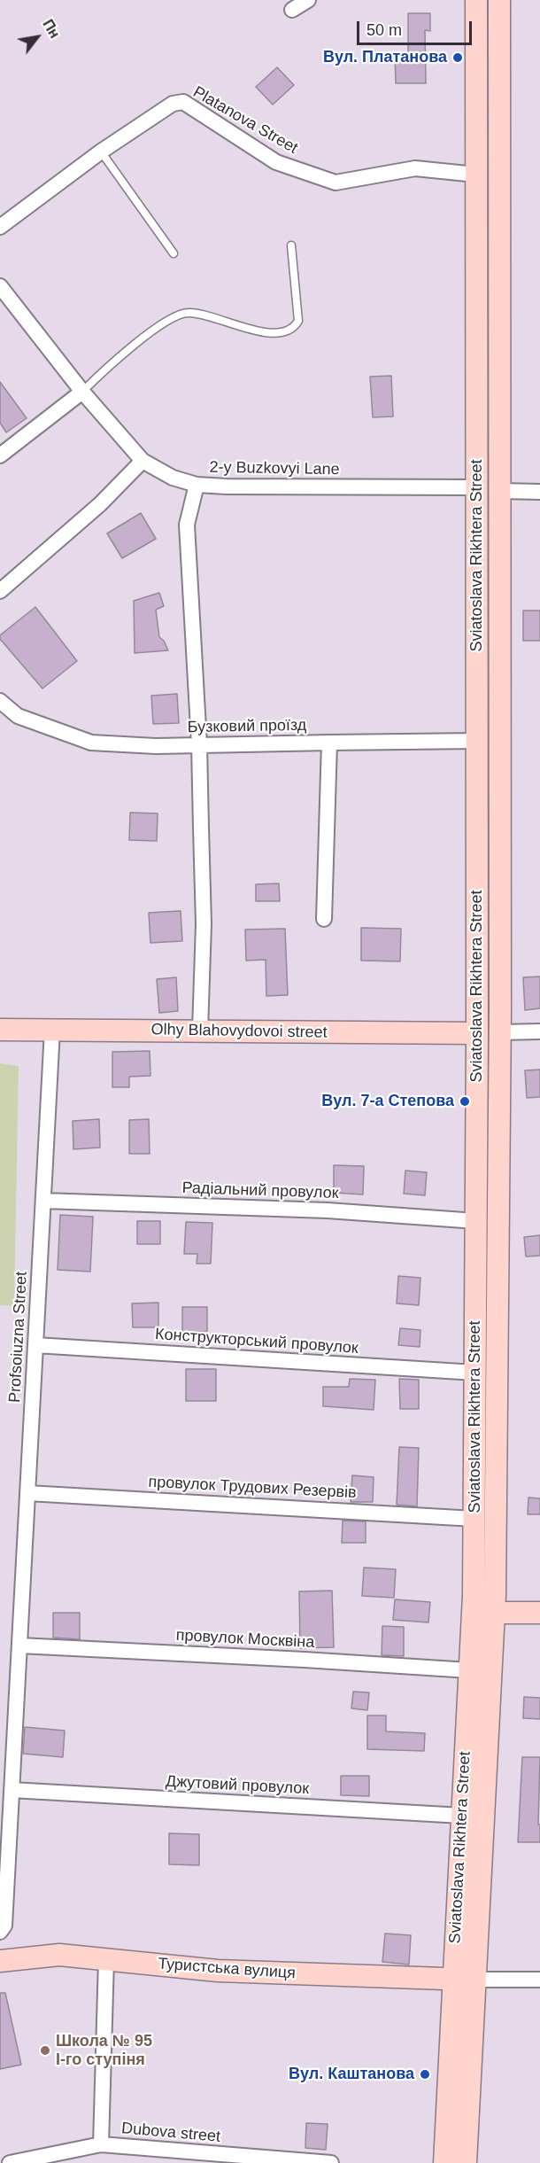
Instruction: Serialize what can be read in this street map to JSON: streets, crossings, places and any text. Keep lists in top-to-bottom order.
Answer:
{
  "streets": {
    "main road": ["Sviatoslava Rikhtera Street", "Olhy Blahovydovoi street", "Туристська вулиця"],
    "street": [
      "Platanova Street",
      "2-y Buzkovyi Lane",
      "Бузковий проїзд",
      "Радіальний провулок",
      "Profsoiuzna Street",
      "Конструкторський провулок",
      "провулок Трудових Резервів",
      "провулок Москвіна",
      "Джутовий провулок",
      "Dubova street"
    ]
  },
  "crossings": [
    ["Platanova Street", "Sviatoslava Rikhtera Street"],
    ["2-y Buzkovyi Lane", "Sviatoslava Rikhtera Street"],
    ["Sviatoslava Rikhtera Street", "Бузковий проїзд"],
    ["Sviatoslava Rikhtera Street", "Olhy Blahovydovoi street"],
    ["Sviatoslava Rikhtera Street", "Радіальний провулок"],
    ["Sviatoslava Rikhtera Street", "Конструкторський провулок"],
    ["Sviatoslava Rikhtera Street", "провулок Трудових Резервів"],
    ["Sviatoslava Rikhtera Street", "провулок Москвіна"],
    ["Sviatoslava Rikhtera Street", "Джутовий провулок"],
    ["Sviatoslava Rikhtera Street", "Туристська вулиця"],
    ["Olhy Blahovydovoi street", "Profsoiuzna Street"],
    ["Радіальний провулок", "Profsoiuzna Street"],
    ["Profsoiuzna Street", "Конструкторський провулок"],
    ["Profsoiuzna Street", "провулок Трудових Резервів"],
    ["Profsoiuzna Street", "провулок Москвіна"],
    ["Profsoiuzna Street", "Джутовий провулок"]
  ],
  "places": [
    "Вул. Платанова",
    "Вул. 7-а Степова",
    "Школа № 95 І-го ступіня",
    "Вул. Каштанова"
  ],
  "scale_bar": "50 m",
  "north": "top right"
}
